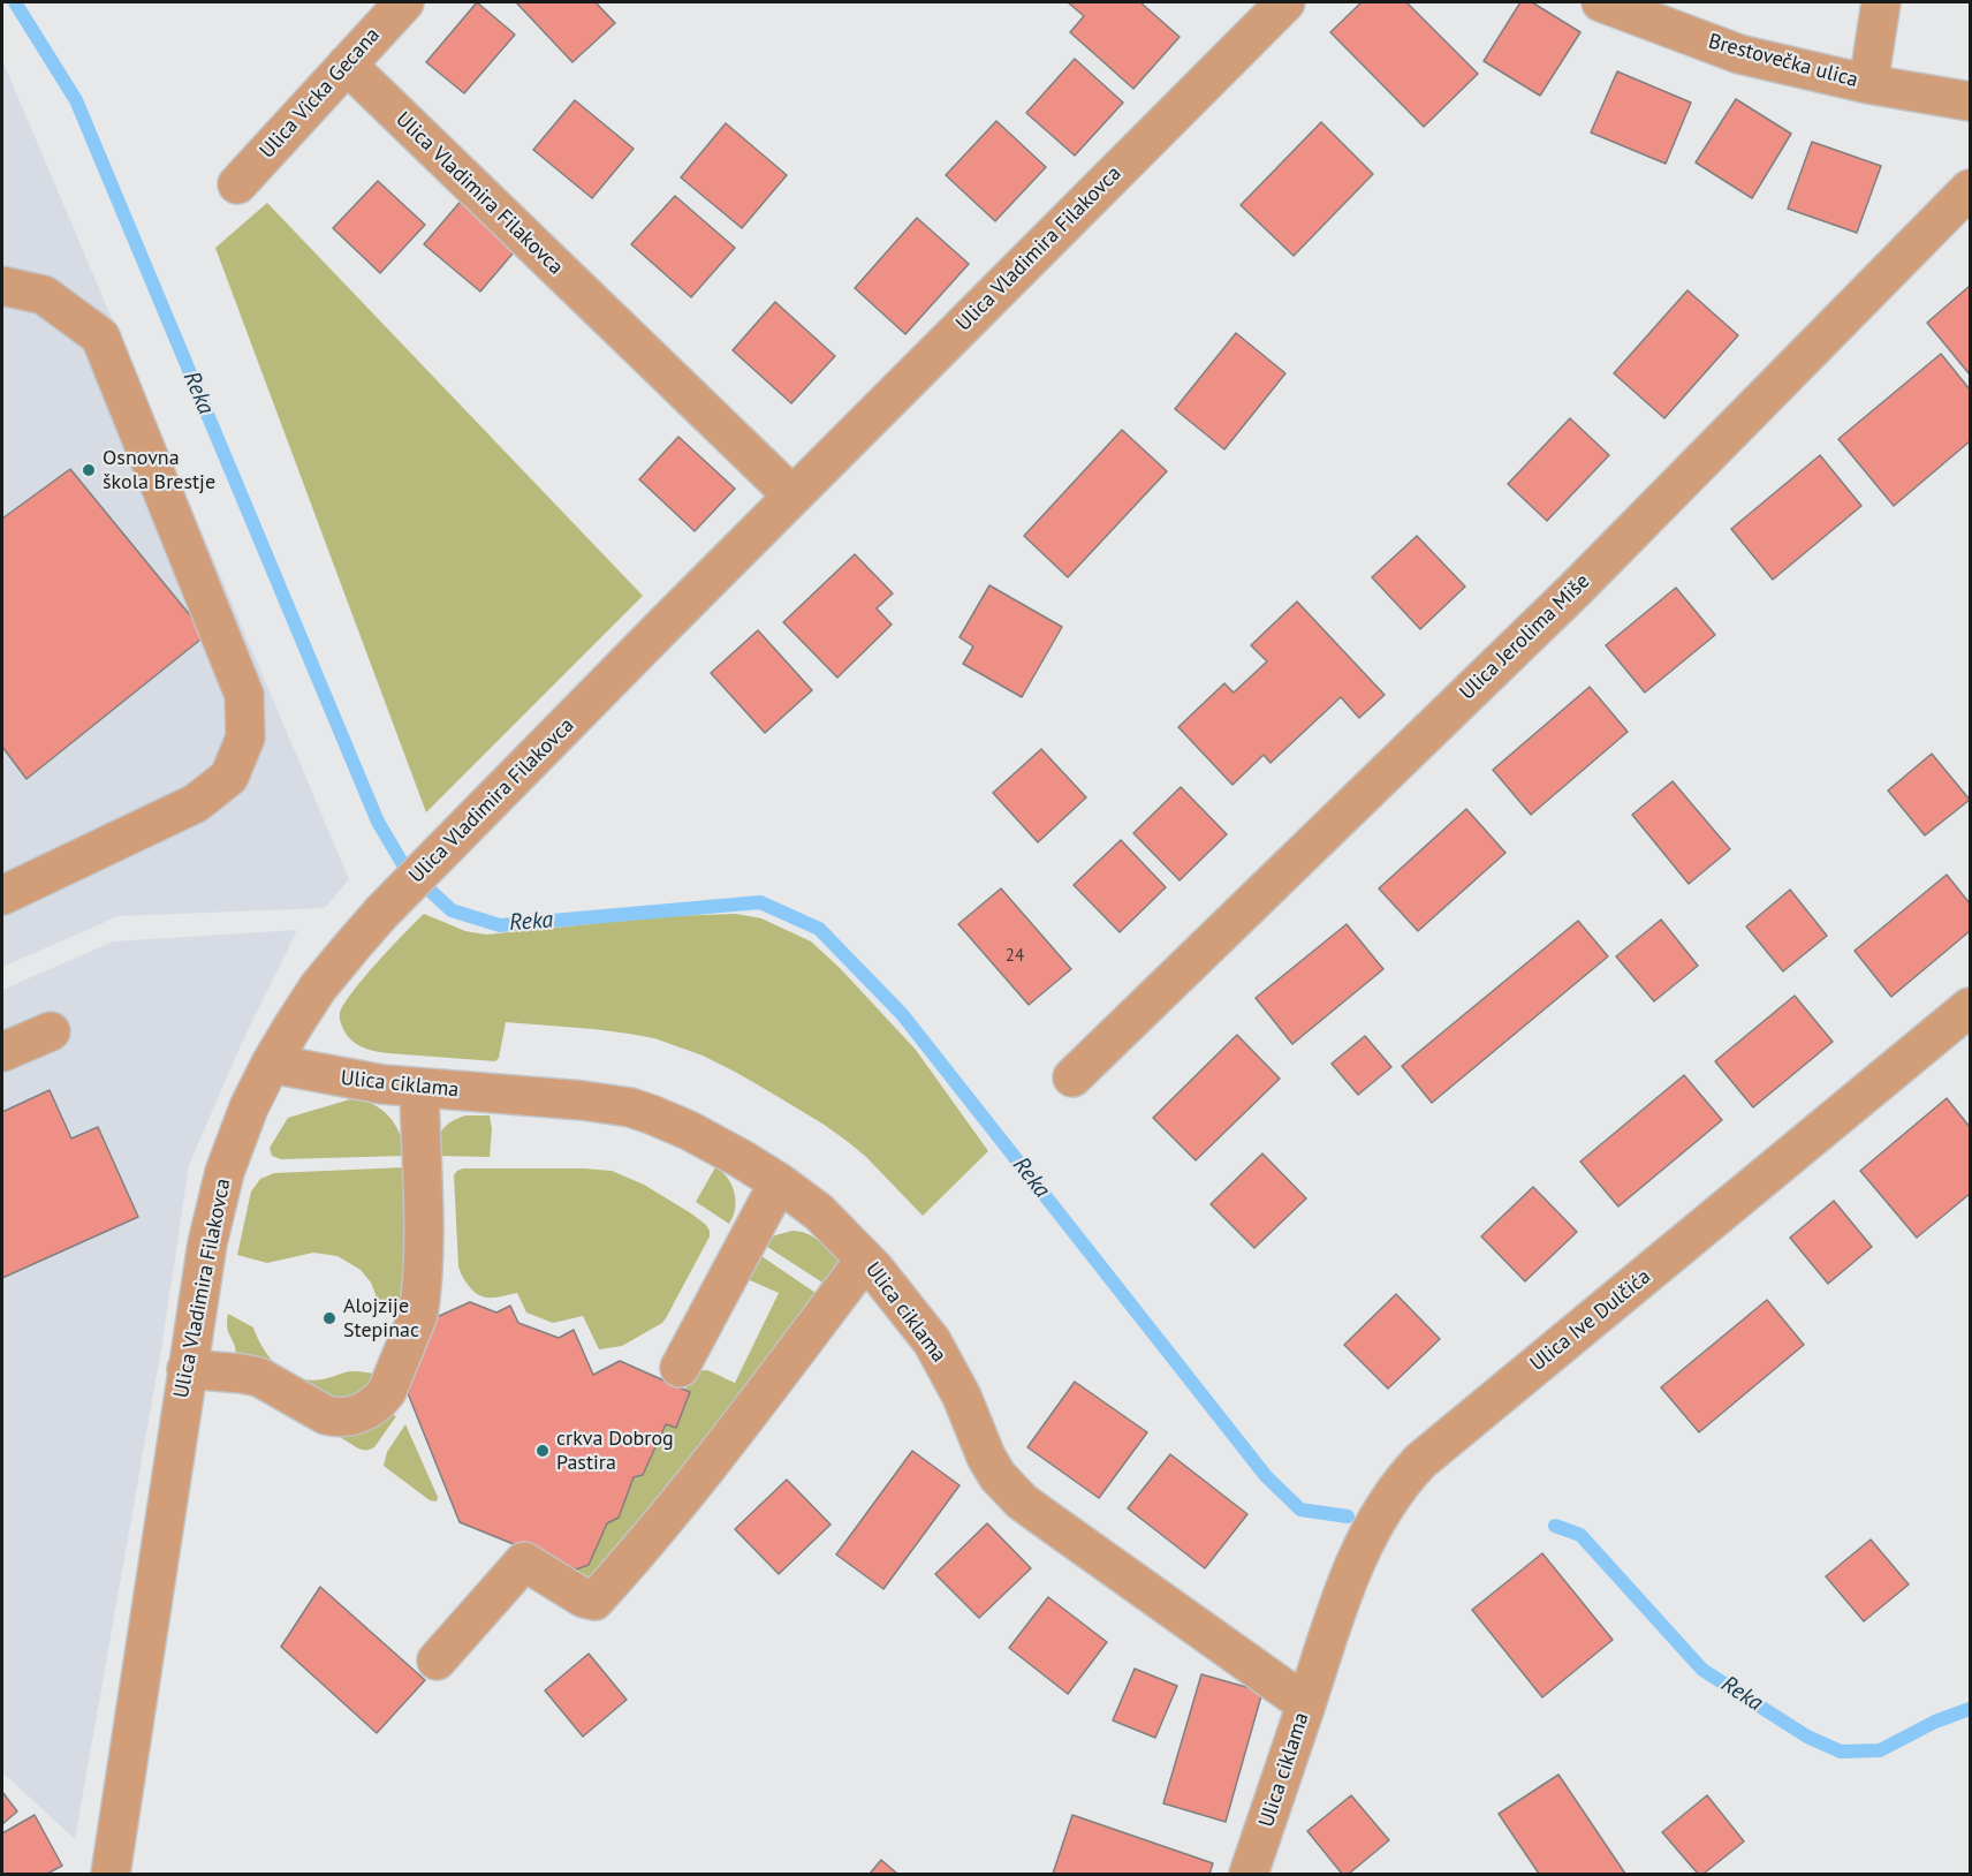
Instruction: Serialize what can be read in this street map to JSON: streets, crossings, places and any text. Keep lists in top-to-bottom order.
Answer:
{
  "streets": {
    "street": [
      "Brestovečka ulica",
      "Ulica Vicka Gecana",
      "Ulica Vladimira Filakovca",
      "Ulica Jerolima Miše",
      "Ulica ciklama",
      "Ulica Ive Dulčića"
    ]
  },
  "crossings": [
    ["Ulica Vicka Gecana", "Ulica Vladimira Filakovca"],
    ["Ulica Vladimira Filakovca", "Ulica ciklama"],
    ["Ulica ciklama", "Ulica Ive Dulčića"]
  ],
  "water": ["Reka"],
  "places": ["Osnovna škola Brestje", "Alojzije Stepinac", "crkva Dobrog Pastira"],
  "house_numbers": ["24"]
}
